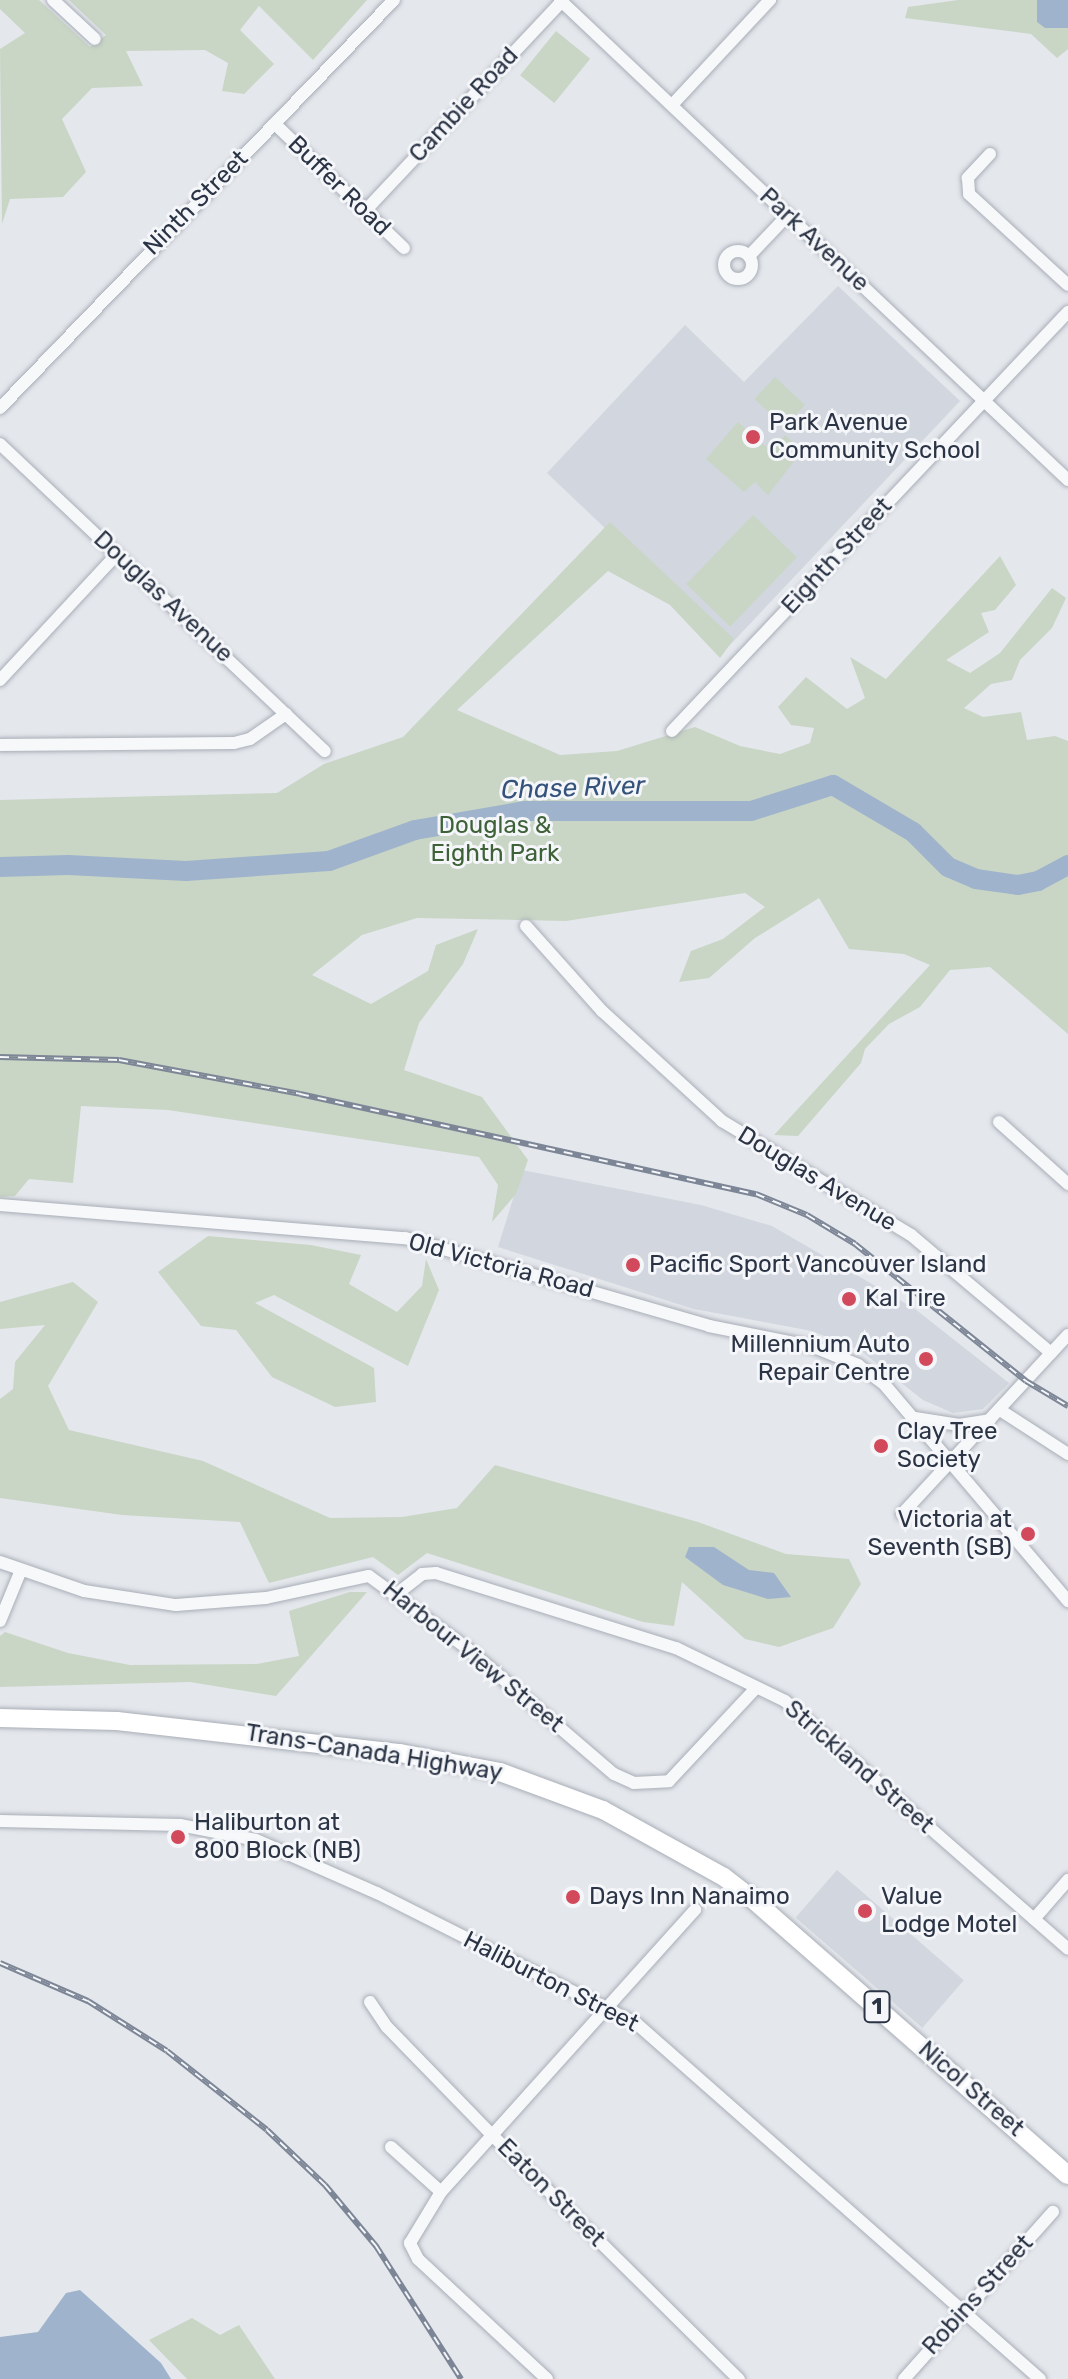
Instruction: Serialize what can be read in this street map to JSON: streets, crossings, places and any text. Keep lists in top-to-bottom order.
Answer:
{
  "streets": {
    "highway": ["Trans-Canada Highway", "1", "Nicol Street"],
    "street": [
      "Cambie Road",
      "Buffer Road",
      "Ninth Street",
      "Park Avenue",
      "Eighth Street",
      "Douglas Avenue",
      "Old Victoria Road",
      "Harbour View Street",
      "Strickland Street",
      "Haliburton Street",
      "Eaton Street",
      "Robins Street"
    ]
  },
  "crossings": [
    ["Cambie Road", "Buffer Road"],
    ["Cambie Road", "Park Avenue"],
    ["Buffer Road", "Ninth Street"],
    ["Park Avenue", "Eighth Street"],
    ["Harbour View Street", "Strickland Street"],
    ["Trans-Canada Highway", "Nicol Street"],
    ["Haliburton Street", "Robins Street"]
  ],
  "water": ["Chase River"],
  "parks": ["Douglas & Eighth Park"],
  "places": [
    "Park Avenue Community School",
    "Pacific Sport Vancouver Island",
    "Kal Tire",
    "Millennium Auto Repair Centre",
    "Clay Tree Society",
    "Victoria at Seventh (SB)",
    "Haliburton at 800 Block (NB)",
    "Days Inn Nanaimo",
    "Value Lodge Motel"
  ]
}
